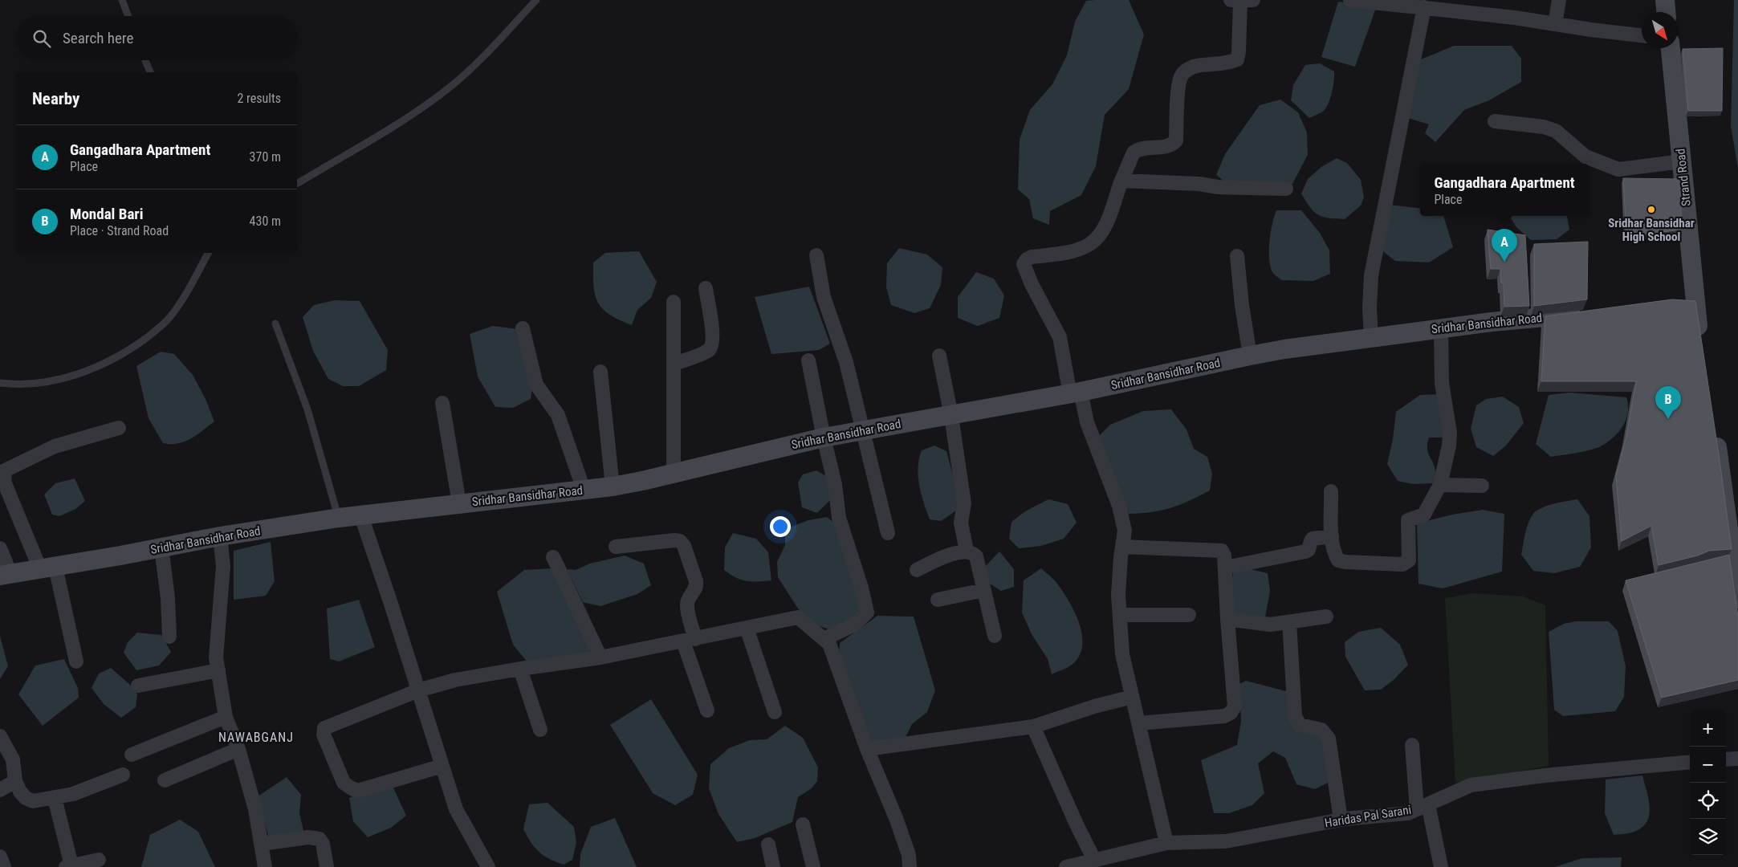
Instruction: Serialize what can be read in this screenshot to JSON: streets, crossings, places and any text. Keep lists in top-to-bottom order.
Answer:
{
  "streets": {
    "street": ["Strand Road", "Sridhar Bansidhar Road", "Haridas Pal Sarani"]
  },
  "districts": ["NAWABGANJ"],
  "places": ["Sridhar Bansidhar High School"],
  "north": "bottom right",
  "page": {
    "search": "Search here",
    "heading": ["Nearby", "2 results"],
    "list": [
      {
        "mark": "A",
        "name": "Gangadhara Apartment",
        "note": "Place",
        "value": "370 m"
      },
      {
        "mark": "B",
        "name": "Mondal Bari",
        "note": "Place · Strand Road",
        "value": "430 m"
      }
    ],
    "popup": ["Gangadhara Apartment", "Place"],
    "pins": ["A", "B"],
    "map_buttons": ["+", "−"]
  }
}
